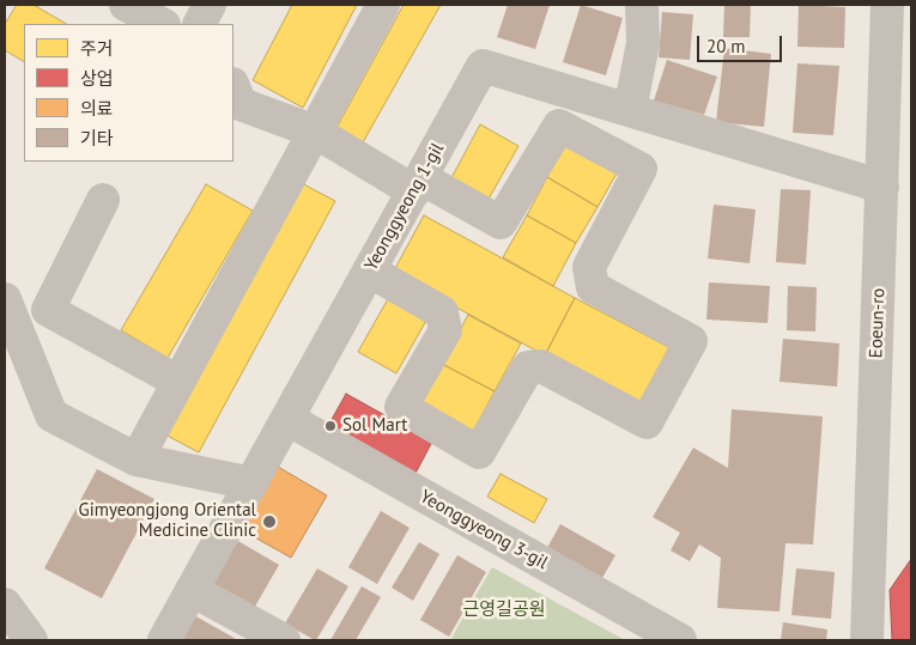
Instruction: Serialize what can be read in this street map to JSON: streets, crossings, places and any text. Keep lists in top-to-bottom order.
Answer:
{
  "streets": {
    "street": ["Yeonggyeong 1-gil", "Eoeun-ro", "Yeonggyeong 3-gil"]
  },
  "crossings": [
    ["Yeonggyeong 1-gil", "Eoeun-ro"],
    ["Yeonggyeong 1-gil", "Yeonggyeong 3-gil"]
  ],
  "parks": ["근영길공원"],
  "places": ["Sol Mart", "Gimyeongjong Oriental Medicine Clinic"],
  "legend": [
    "주거",
    "상업",
    "의료",
    "기타"
  ],
  "scale_bar": "20 m"
}
